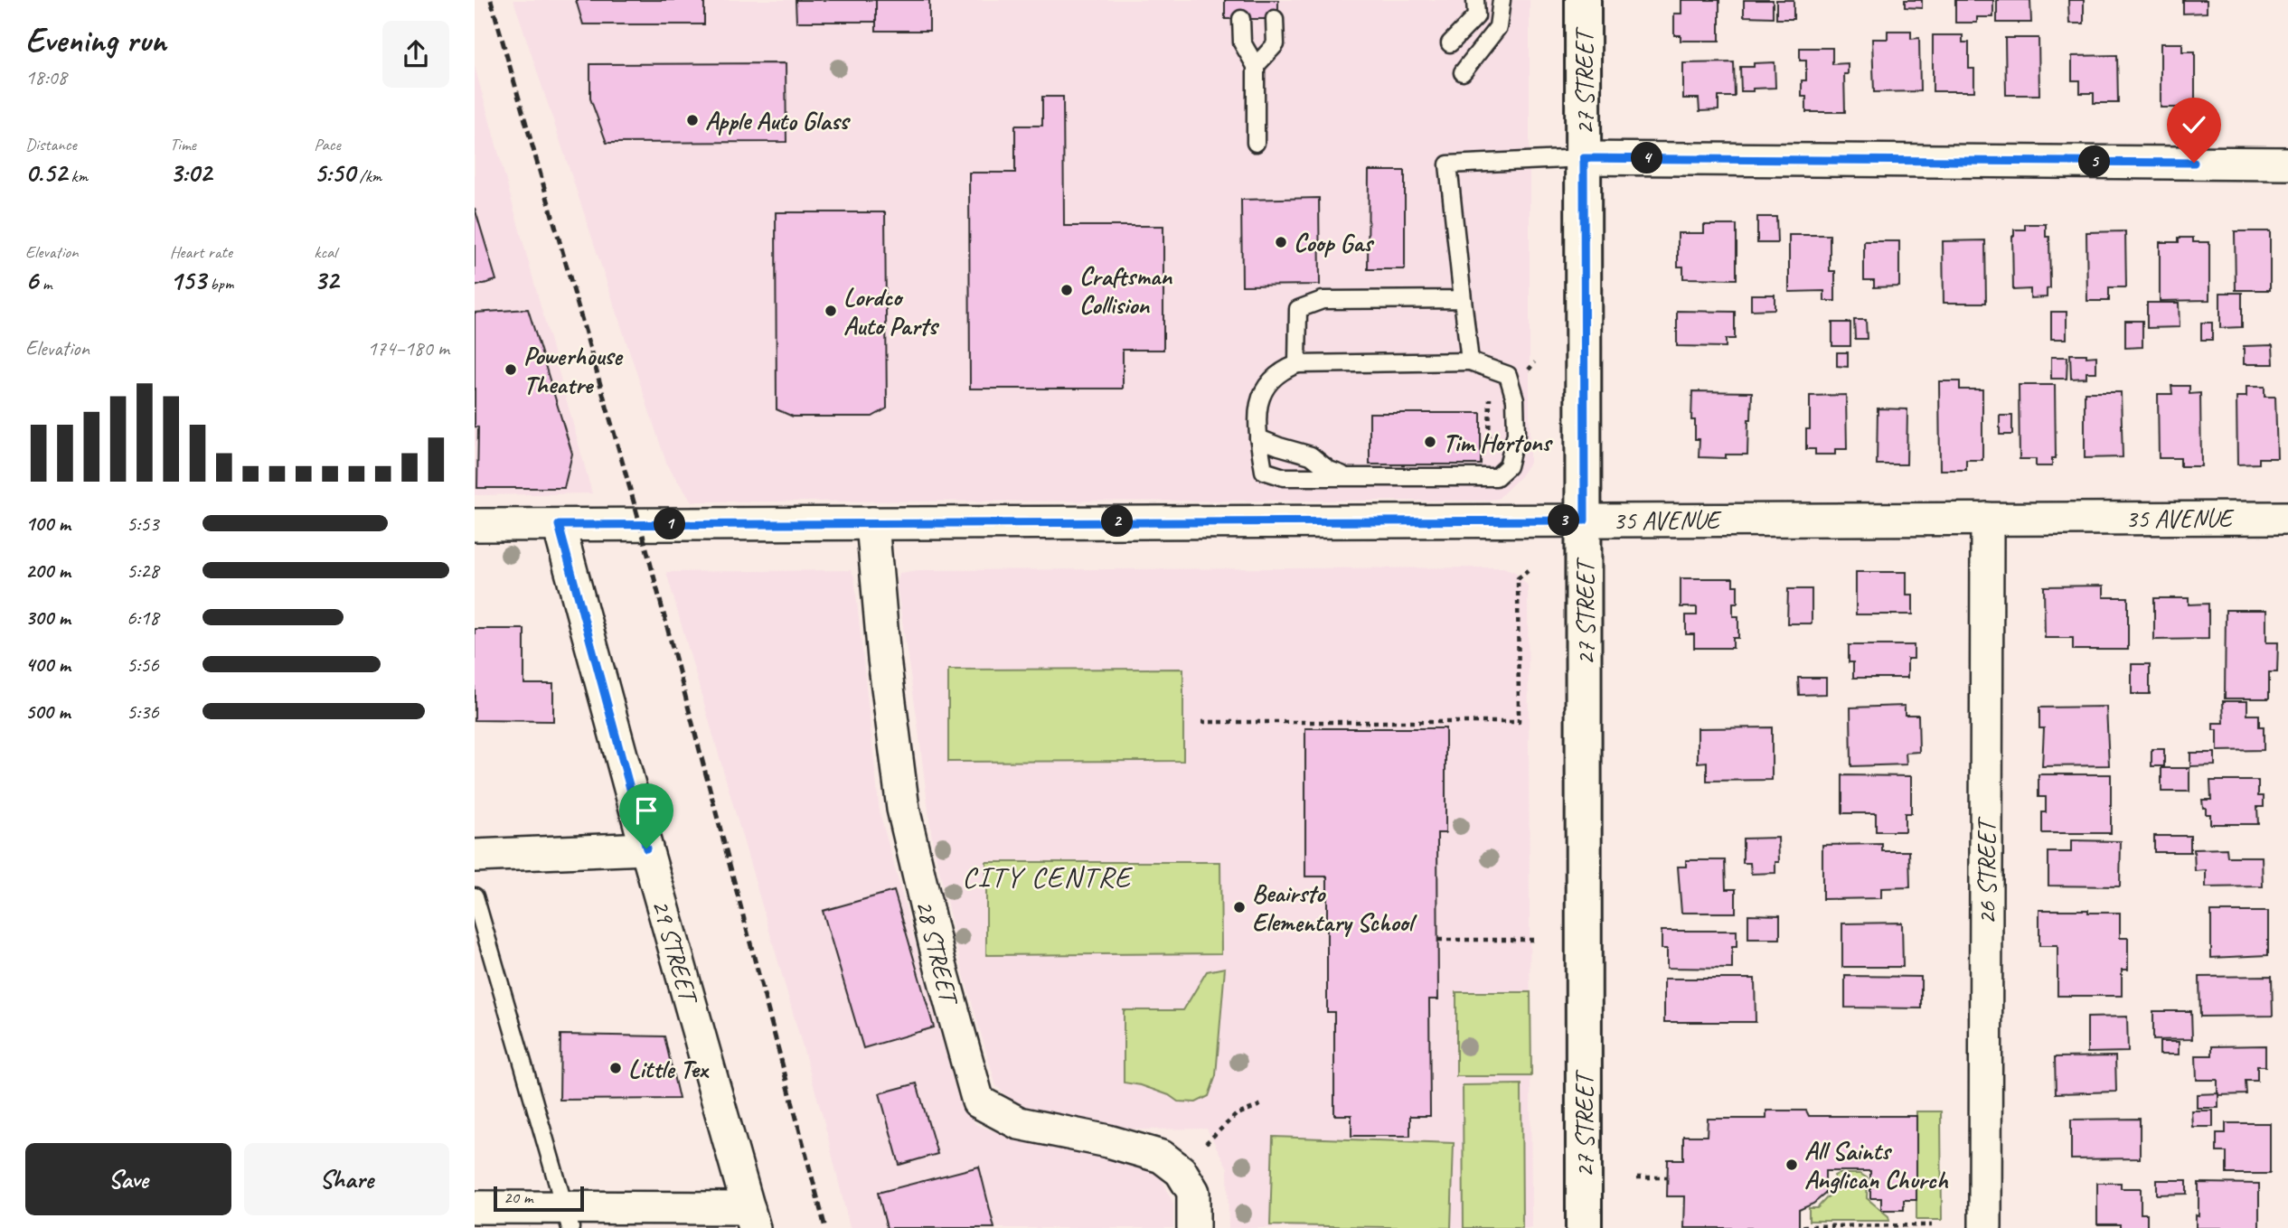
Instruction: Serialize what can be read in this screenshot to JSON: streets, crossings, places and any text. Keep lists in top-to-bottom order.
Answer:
{
  "streets": {
    "main road": ["27 STREET"],
    "street": [
      "35 AVENUE",
      "26 STREET",
      "29 STREET",
      "28 STREET"
    ]
  },
  "crossings": [
    ["27 STREET", "35 AVENUE"],
    ["35 AVENUE", "26 STREET"],
    ["35 AVENUE", "29 STREET"],
    ["35 AVENUE", "28 STREET"]
  ],
  "districts": ["CITY CENTRE"],
  "places": [
    "Apple Auto Glass",
    "Coop Gas",
    "Craftsman Collision",
    "Lordco Auto Parts",
    "Powerhouse Theatre",
    "Tim Hortons",
    "Beairsto Elementary School",
    "Little Tex",
    "All Saints Anglican Church"
  ],
  "scale_bar": "20 m",
  "page": {
    "heading": ["Evening run", "18:08"],
    "stats": [
      ["Distance", "0.52 km"],
      ["Time", "3:02"],
      ["Pace", "5:50 /km"],
      ["Elevation", "6 m"],
      ["Heart rate", "153 bpm"],
      ["kcal", "32"]
    ],
    "pins": [
      "4",
      "5",
      "3",
      "2",
      "1"
    ],
    "chart": ["Elevation", "174–180 m"],
    "list": [
      {
        "name": "100 m",
        "note": "5:53"
      },
      {
        "name": "200 m",
        "note": "5:28"
      },
      {
        "name": "300 m",
        "note": "6:18"
      },
      {
        "name": "400 m",
        "note": "5:56"
      },
      {
        "name": "500 m",
        "note": "5:36"
      }
    ],
    "buttons": ["Save", "Share"],
    "scale": "20 m"
  }
}
